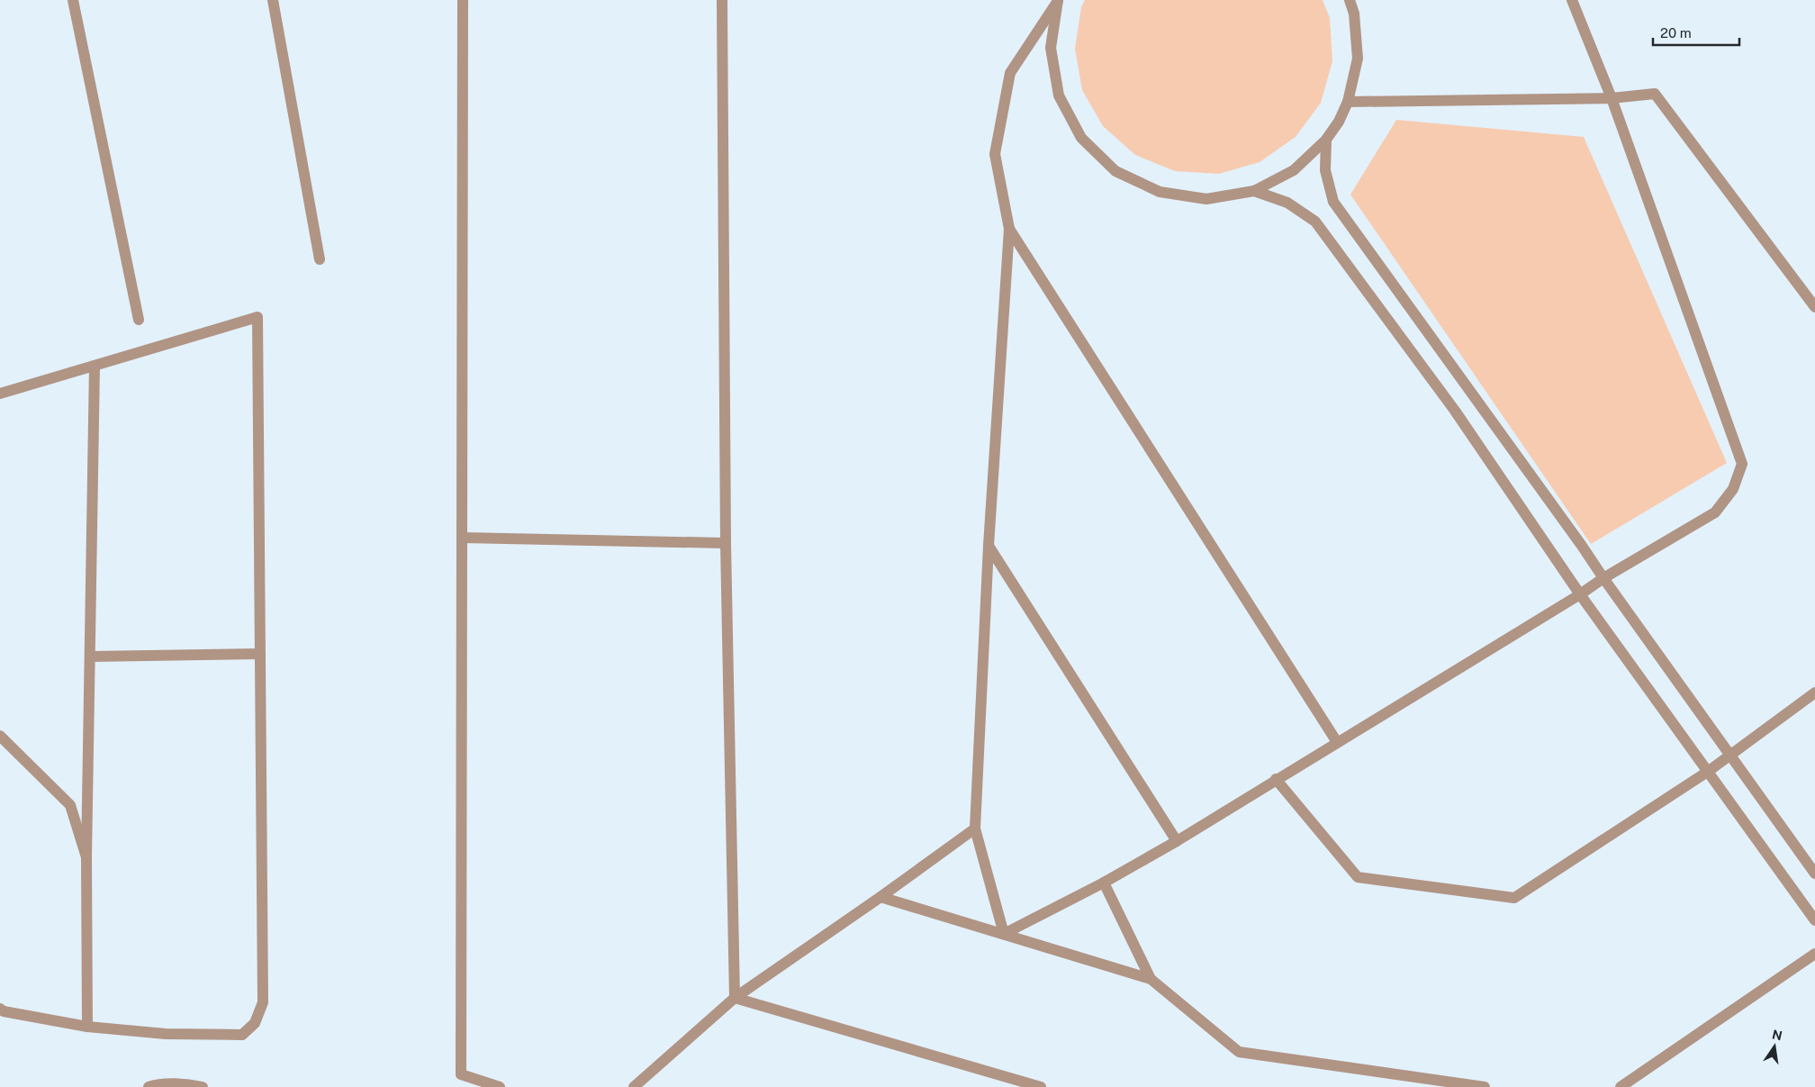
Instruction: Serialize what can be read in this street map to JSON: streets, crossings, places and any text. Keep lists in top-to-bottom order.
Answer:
{
  "scale_bar": "20 m",
  "north": "top"
}
